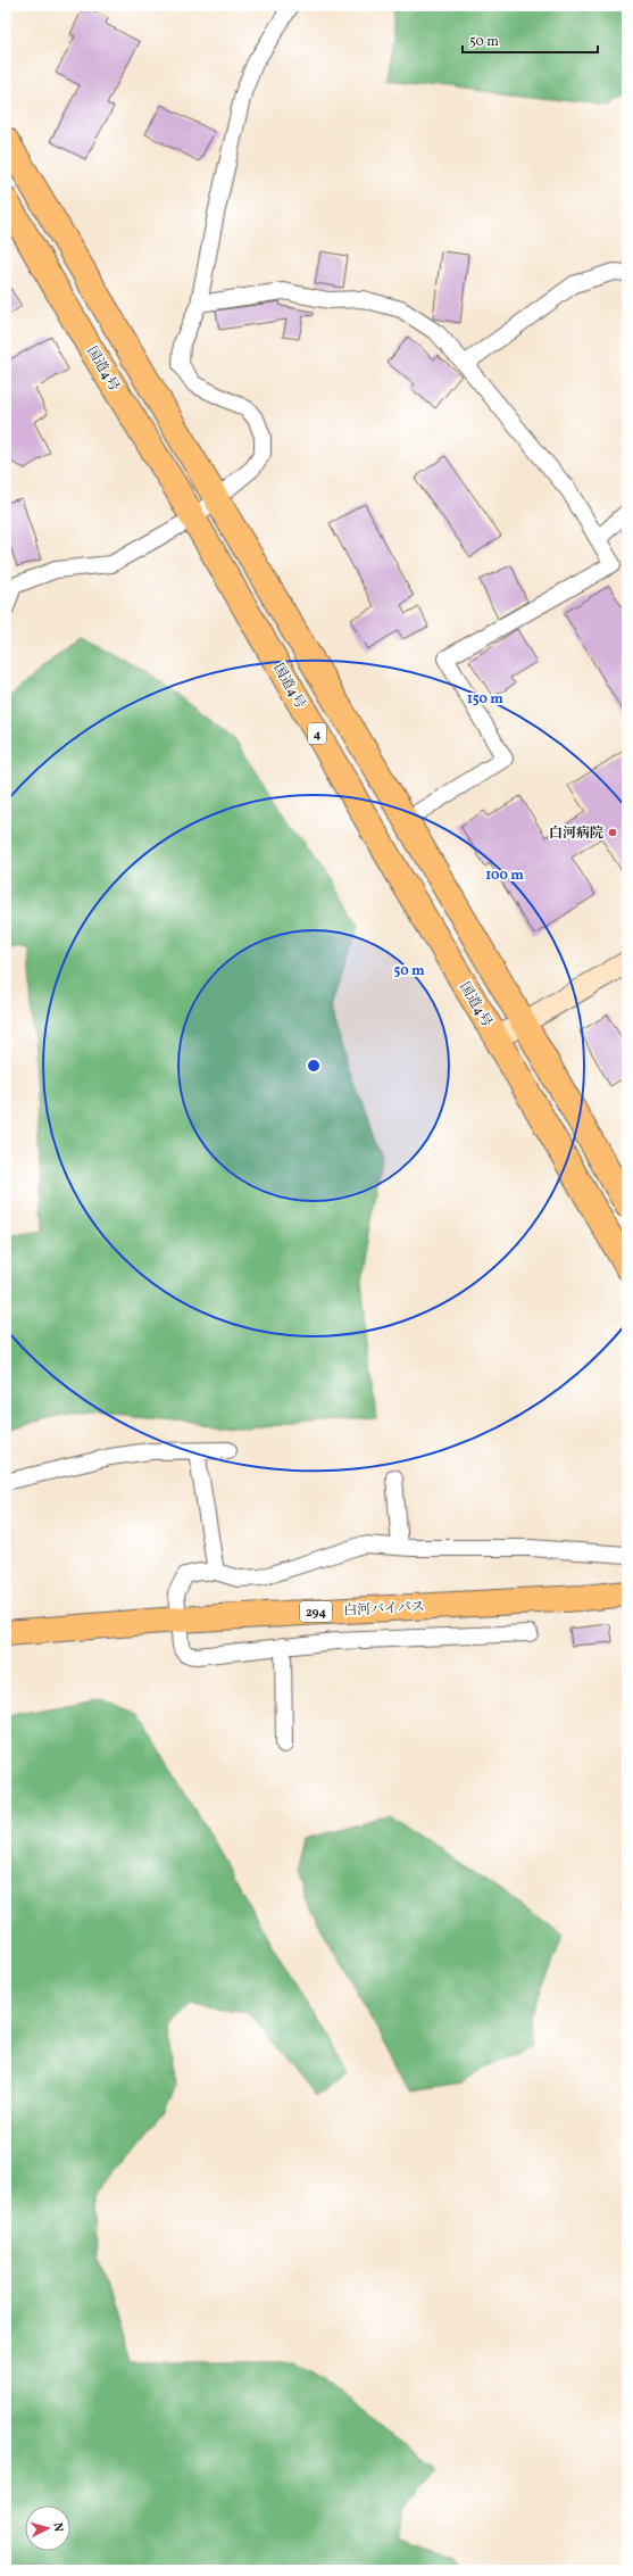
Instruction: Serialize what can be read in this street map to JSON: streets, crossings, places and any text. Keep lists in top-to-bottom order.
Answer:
{
  "streets": {
    "highway": [
      "国道4号",
      "4",
      "白河バイパス",
      "294"
    ]
  },
  "places": ["白河病院"],
  "scale_bar": "50 m",
  "north": "right",
  "rings": ["150 m", "100 m", "50 m"]
}
